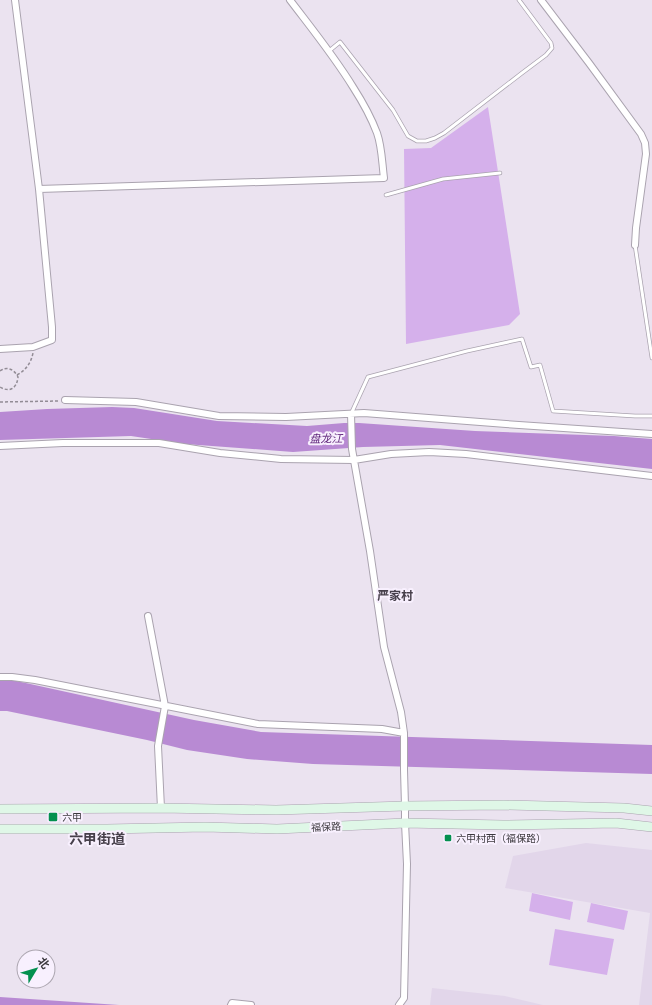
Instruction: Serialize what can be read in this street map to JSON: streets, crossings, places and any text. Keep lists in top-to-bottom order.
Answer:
{
  "streets": {
    "main road": ["福保路"]
  },
  "districts": ["严家村", "六甲街道"],
  "water": ["盘龙江"],
  "places": {
    "transit": ["六甲", "六甲村西（福保路）"]
  },
  "north": "top right"
}
